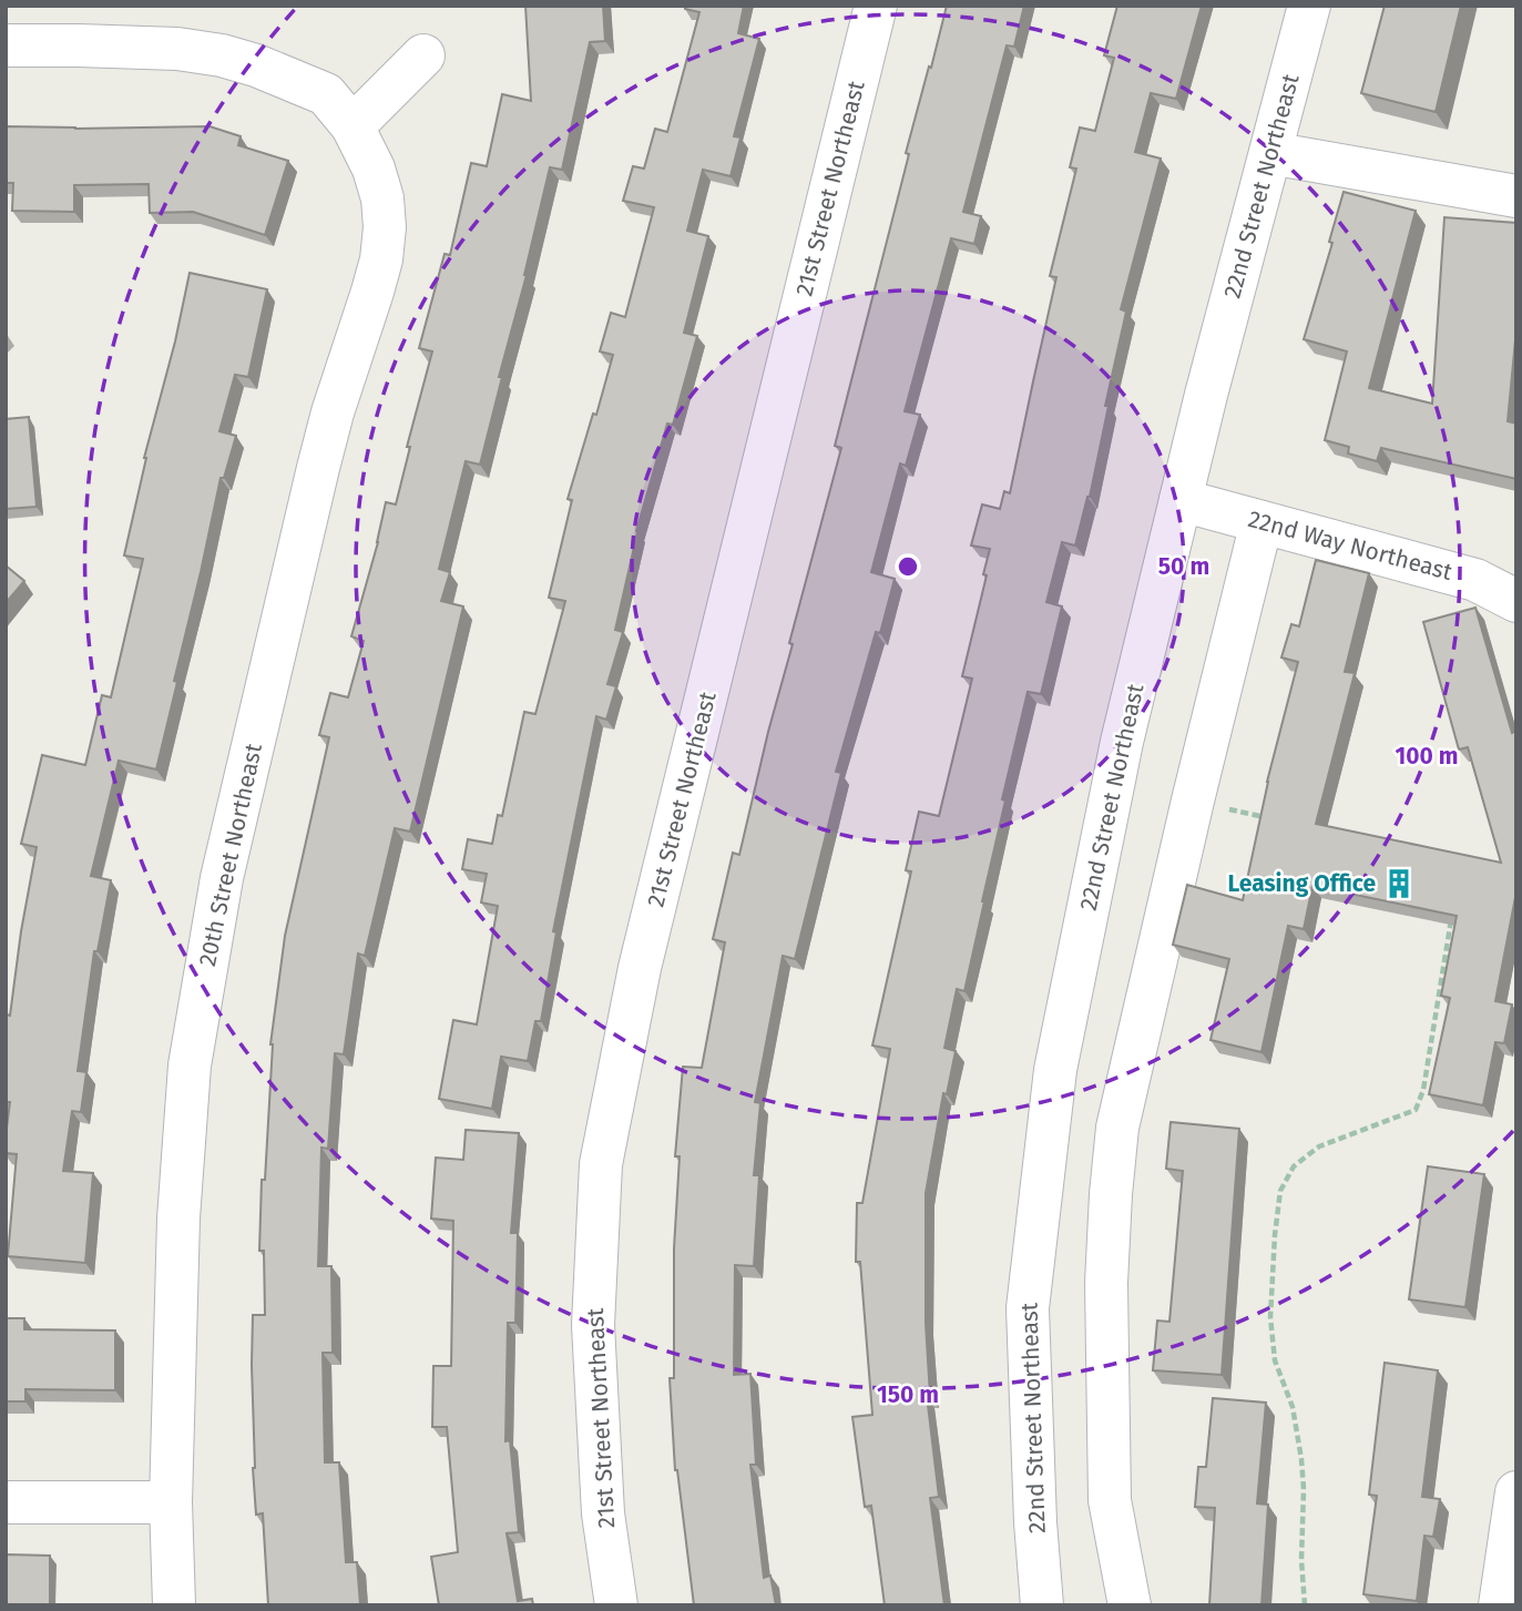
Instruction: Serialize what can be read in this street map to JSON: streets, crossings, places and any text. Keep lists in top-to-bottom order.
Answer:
{
  "streets": {
    "street": [
      "22nd Street Northeast",
      "21st Street Northeast",
      "22nd Way Northeast",
      "20th Street Northeast"
    ]
  },
  "crossings": [
    ["22nd Street Northeast", "22nd Way Northeast"]
  ],
  "places": {
    "building": ["Leasing Office"]
  },
  "rings": ["50 m", "100 m", "150 m"]
}
